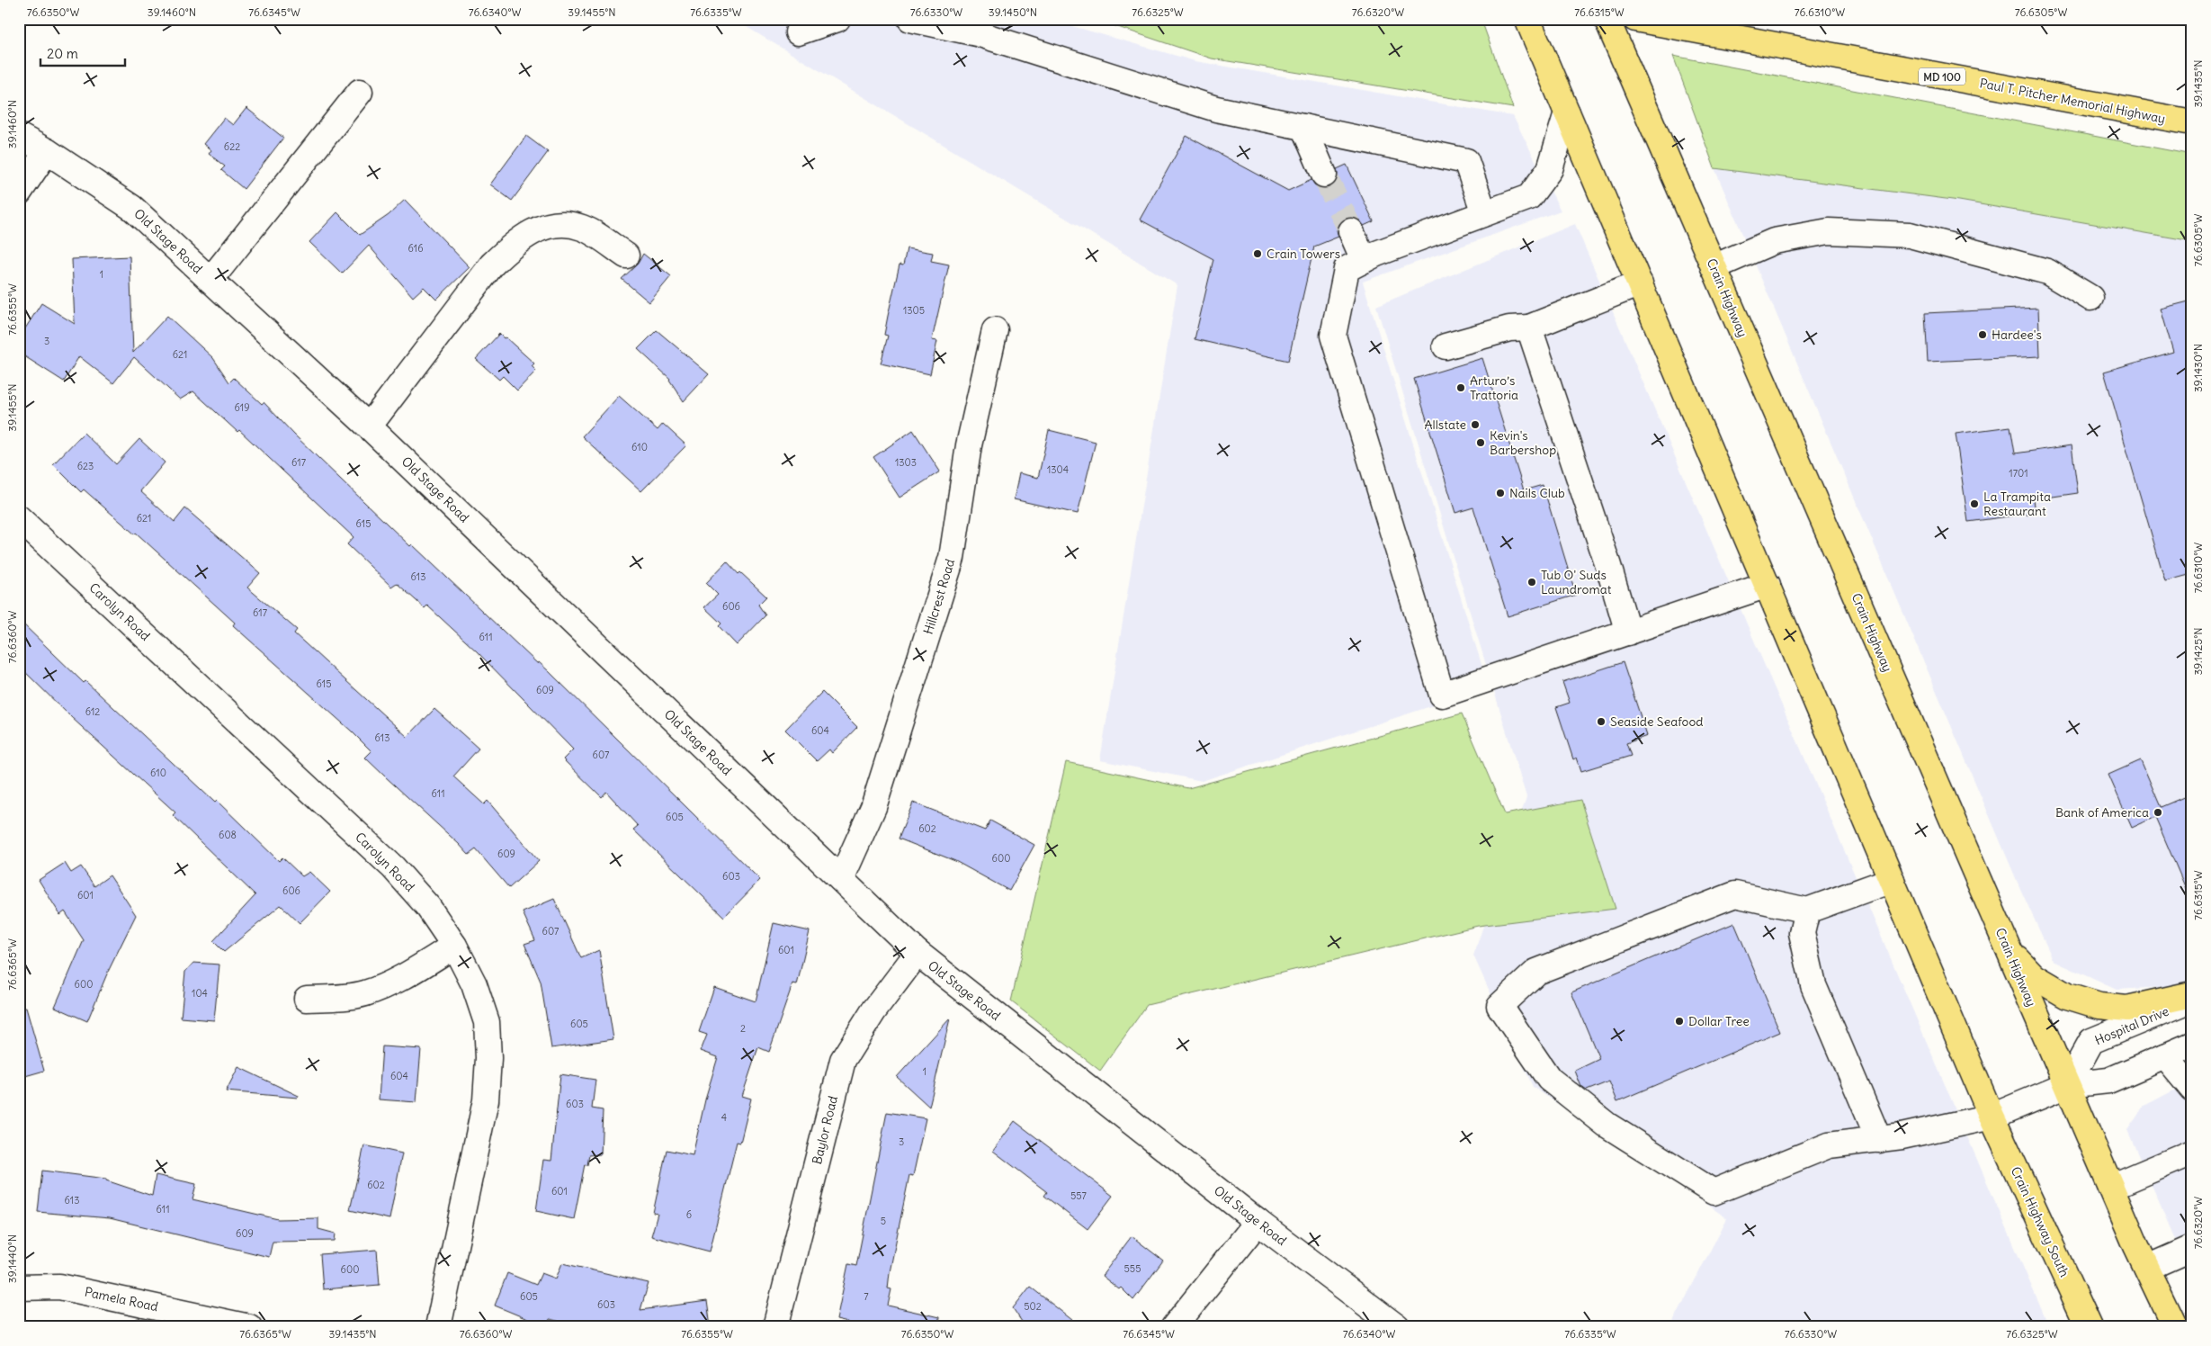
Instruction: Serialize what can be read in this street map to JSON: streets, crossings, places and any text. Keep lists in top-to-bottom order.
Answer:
{
  "streets": {
    "main road": [
      "MD 100",
      "Paul T. Pitcher Memorial Highway",
      "Crain Highway",
      "Crain Highway South"
    ],
    "street": [
      "Old Stage Road",
      "Hillcrest Road",
      "Carolyn Road",
      "Hospital Drive",
      "Baylor Road",
      "Pamela Road"
    ]
  },
  "crossings": [
    ["Old Stage Road", "Hillcrest Road"],
    ["Old Stage Road", "Baylor Road"],
    ["Crain Highway", "Hospital Drive"]
  ],
  "places": [
    "Crain Towers",
    "Hardee's",
    "Arturo’s Trattoria",
    "Allstate",
    "Kevin's Barbershop",
    "Nails Club",
    "La Trampita Restaurant",
    "Tub O' Suds Laundromat",
    "Seaside Seafood",
    "Bank of America",
    "Dollar Tree"
  ],
  "house_numbers": [
    "622",
    "616",
    "1",
    "1305",
    "3",
    "621",
    "619",
    "610",
    "617",
    "1303",
    "623",
    "1304",
    "1701",
    "621",
    "615",
    "613",
    "606",
    "617",
    "611",
    "615",
    "609",
    "612",
    "604",
    "613",
    "607",
    "610",
    "611",
    "605",
    "602",
    "608",
    "609",
    "600",
    "603",
    "606",
    "601",
    "607",
    "601",
    "600",
    "104",
    "605",
    "2",
    "1",
    "604",
    "603",
    "4",
    "3",
    "602",
    "601",
    "557",
    "613",
    "611",
    "6",
    "5",
    "609",
    "555",
    "600",
    "605",
    "7",
    "603",
    "502"
  ],
  "scale_bar": "20 m",
  "coordinates": [
    "76.6350°W",
    "39.1460°N",
    "76.6345°W",
    "76.6340°W",
    "39.1455°N",
    "76.6335°W",
    "76.6330°W",
    "39.1450°N",
    "76.6325°W",
    "76.6320°W",
    "76.6315°W",
    "76.6310°W",
    "76.6305°W",
    "39.1435°N",
    "76.6355°W",
    "39.1430°N",
    "76.6360°W",
    "39.1425°N",
    "76.6365°W",
    "39.1440°N"
  ]
}
